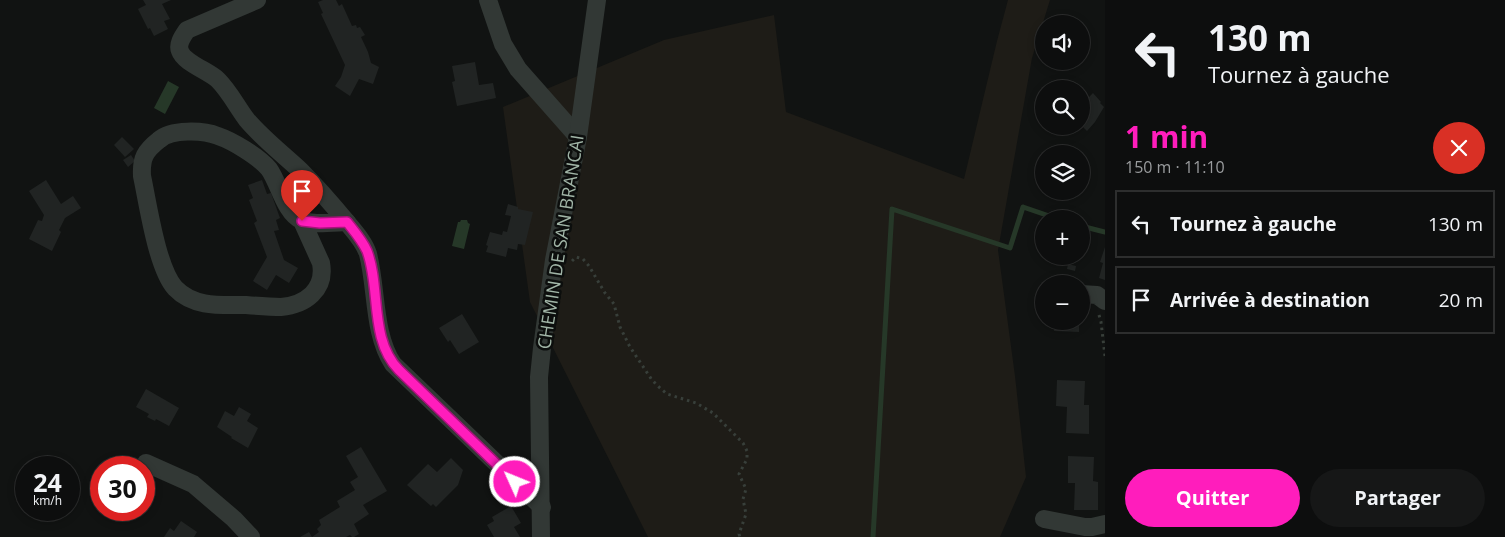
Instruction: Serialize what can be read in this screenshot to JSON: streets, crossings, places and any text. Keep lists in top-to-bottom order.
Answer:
{
  "streets": {
    "street": ["CHEMIN DE SAN BRANCAI"]
  },
  "page": {
    "turn": ["130 m", "Tournez à gauche"],
    "map_buttons": ["+", "−"],
    "heading": ["1 min", "150 m · 11:10"],
    "list": [
      {
        "name": "Tournez à gauche",
        "value": "130 m"
      },
      {
        "name": "Arrivée à destination",
        "value": "20 m"
      }
    ],
    "speed": "24 km/h",
    "limit": "30",
    "buttons": ["Quitter", "Partager"]
  }
}
